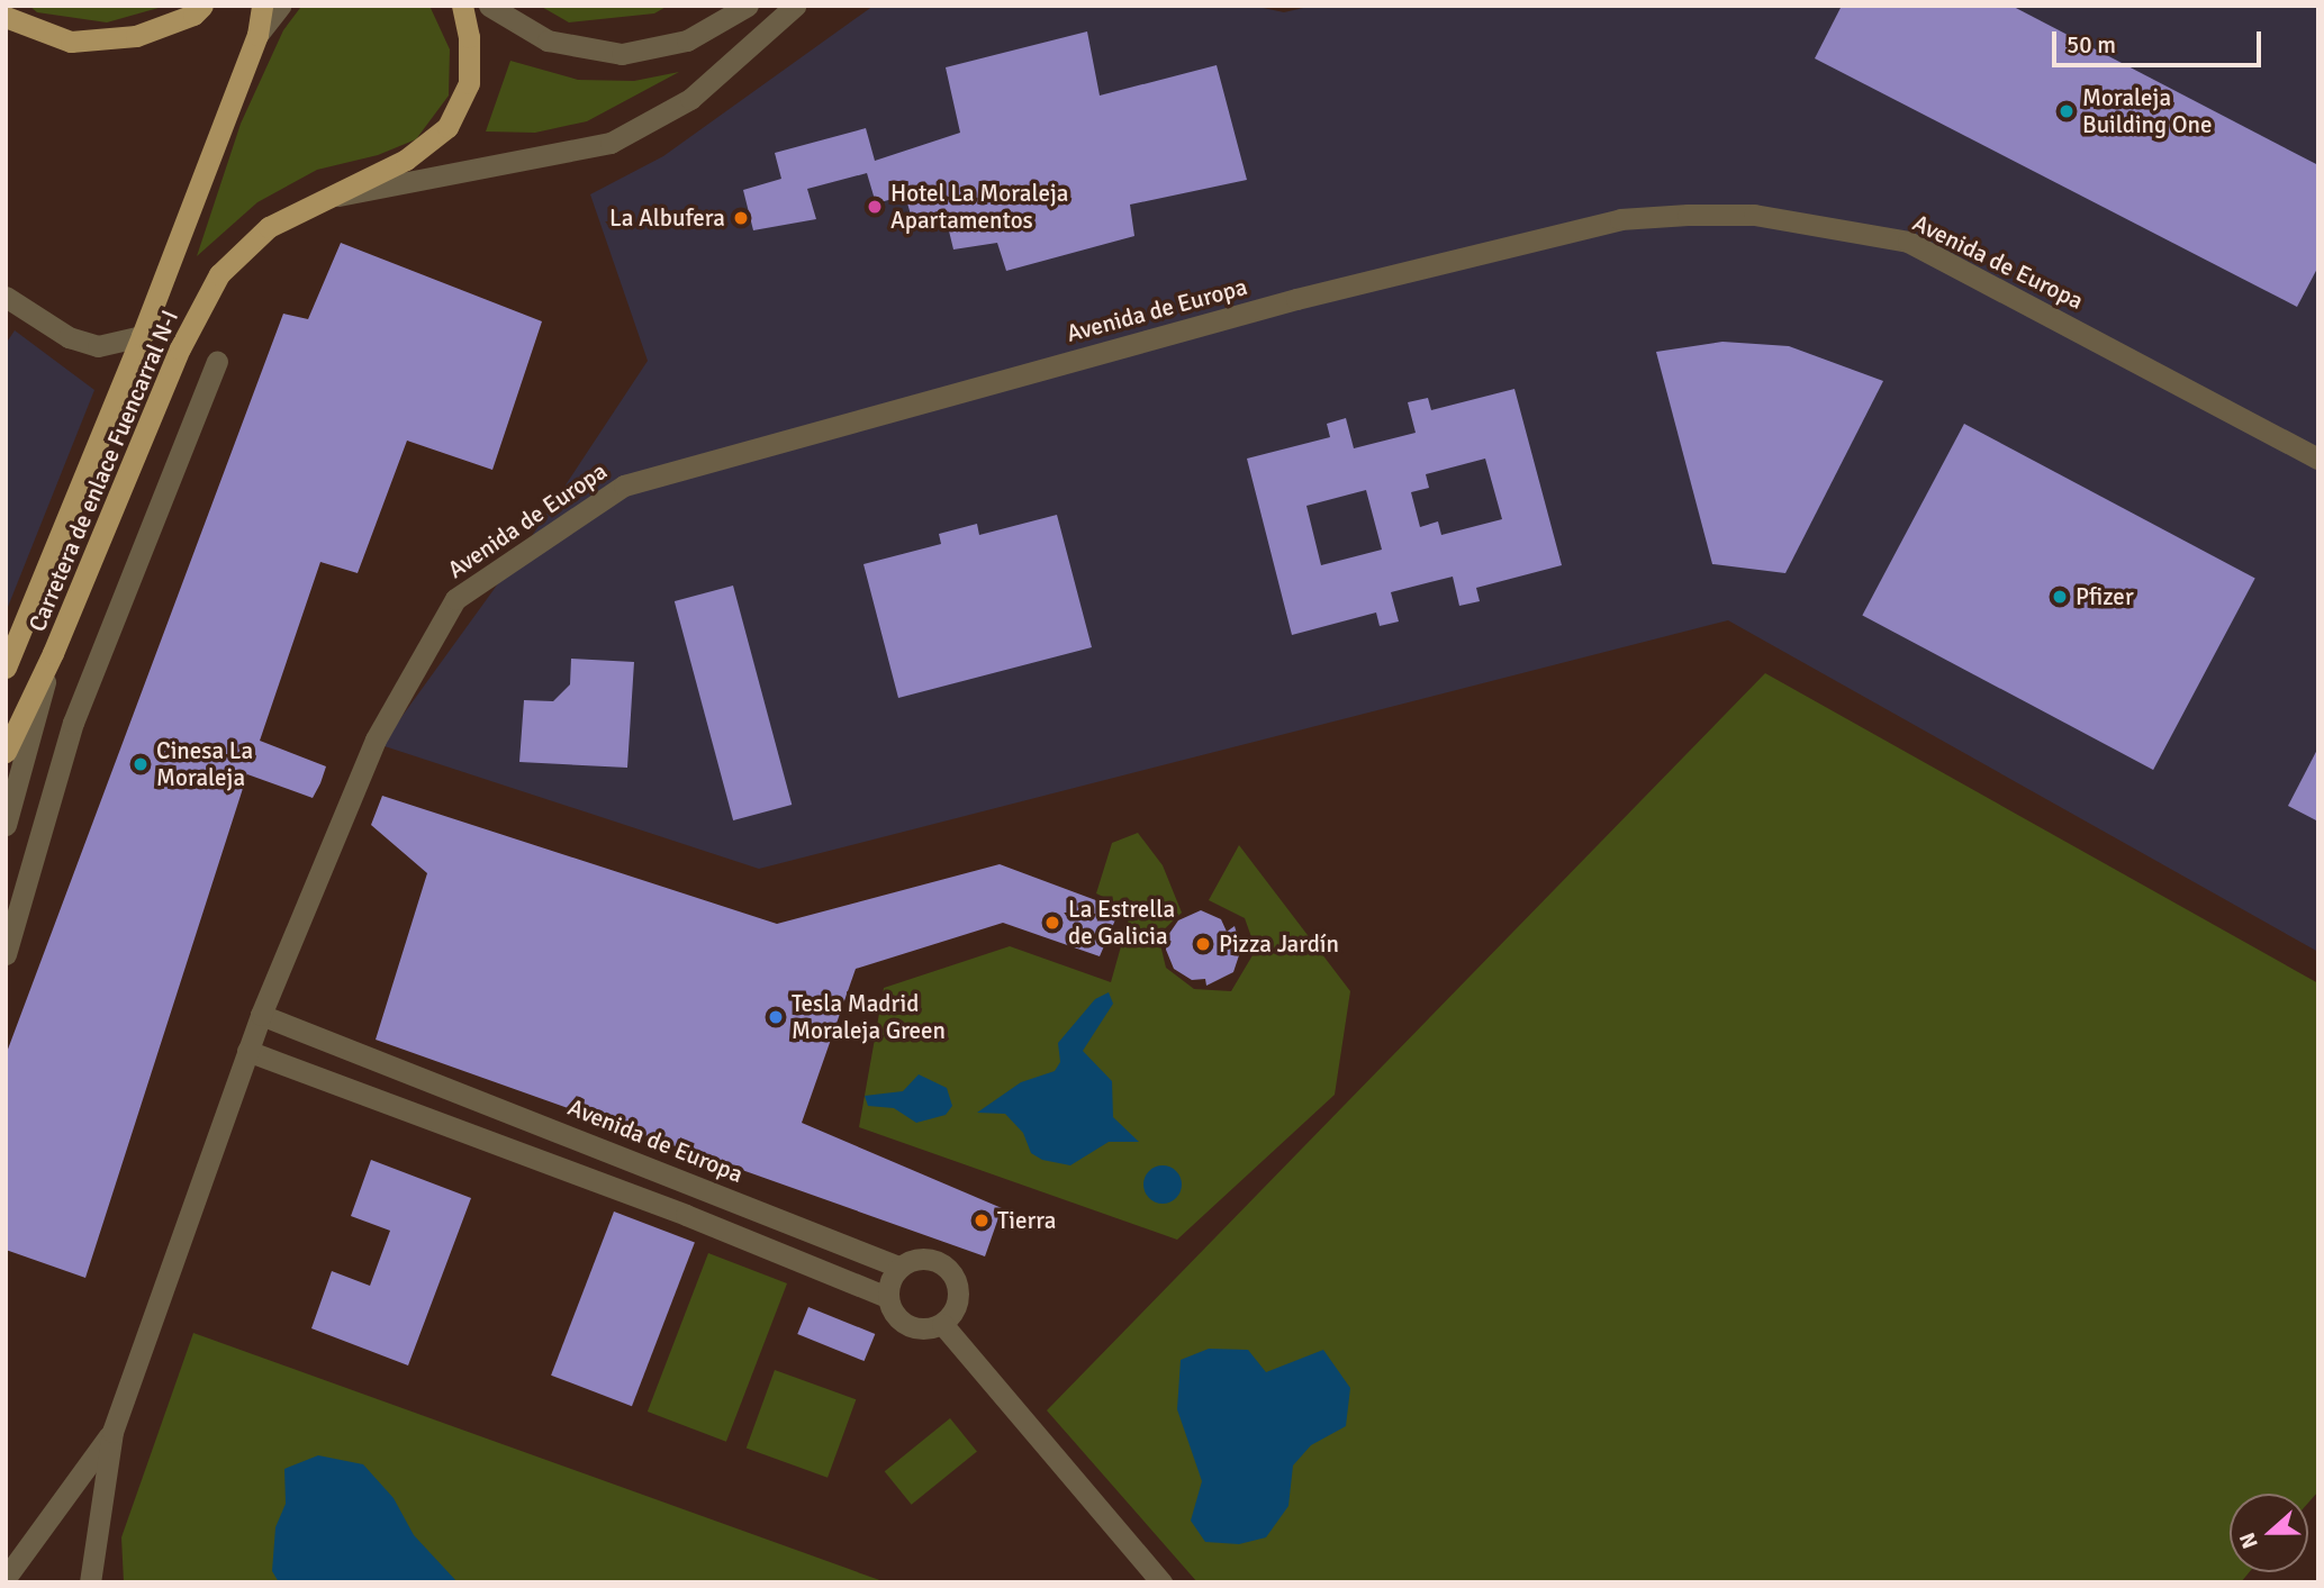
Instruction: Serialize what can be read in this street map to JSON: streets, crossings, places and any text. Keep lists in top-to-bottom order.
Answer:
{
  "streets": {
    "main road": ["Carretera de enlace Fuencarral N-I"],
    "street": ["Avenida de Europa"]
  },
  "places": [
    "Moraleja Building One",
    "Hotel La Moraleja Apartamentos",
    "La Albufera",
    "Pfizer",
    "Cinesa La Moraleja",
    "La Estrella de Galicia",
    "Pizza Jardín",
    "Tesla Madrid Moraleja Green",
    "Tierra"
  ],
  "scale_bar": "50 m",
  "north": "left"
}
